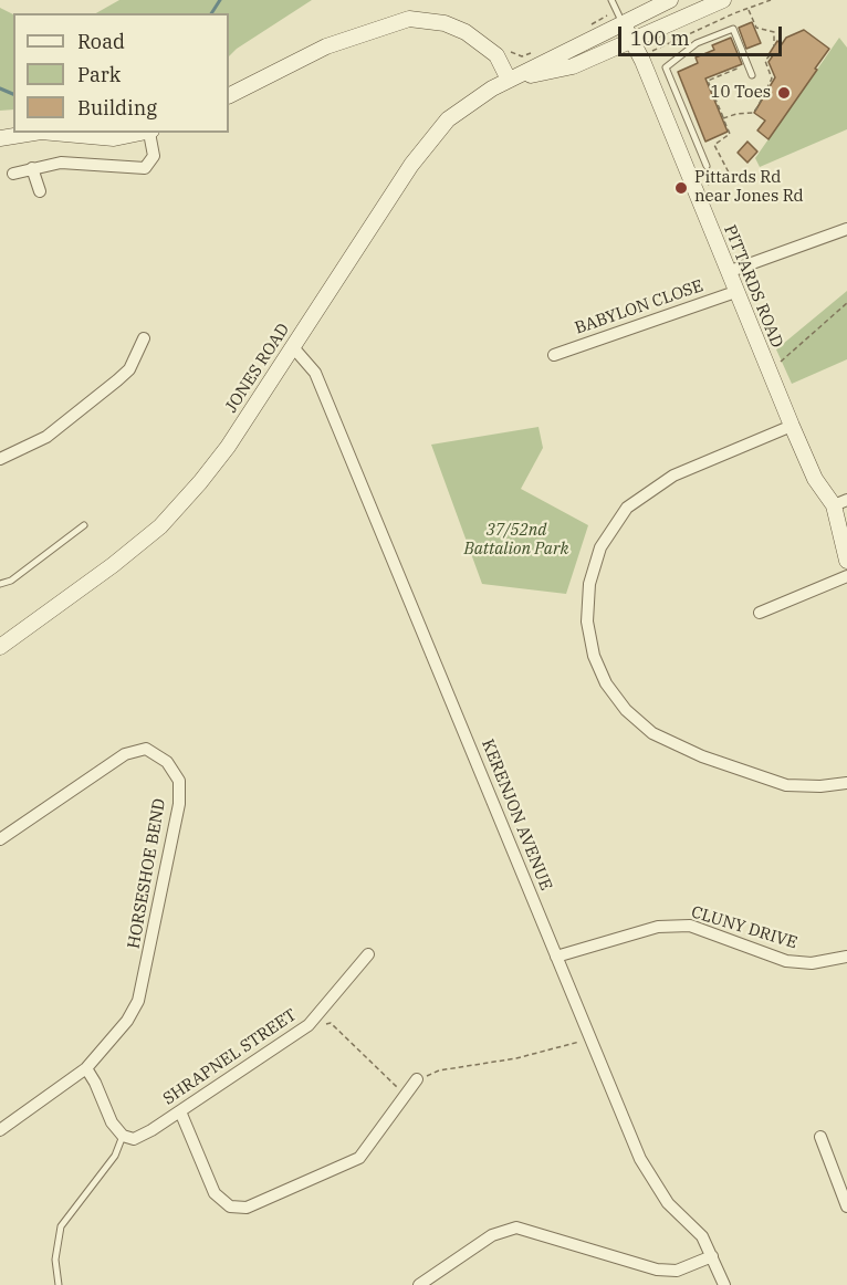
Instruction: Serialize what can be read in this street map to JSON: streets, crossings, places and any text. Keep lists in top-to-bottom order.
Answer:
{
  "streets": {
    "main road": ["PITTARDS ROAD", "JONES ROAD"],
    "street": [
      "BABYLON CLOSE",
      "KERENJON AVENUE",
      "HORSESHOE BEND",
      "CLUNY DRIVE",
      "SHRAPNEL STREET"
    ]
  },
  "crossings": [
    ["PITTARDS ROAD", "BABYLON CLOSE"],
    ["PITTARDS ROAD", "JONES ROAD"],
    ["JONES ROAD", "KERENJON AVENUE"],
    ["KERENJON AVENUE", "CLUNY DRIVE"]
  ],
  "parks": ["37/52nd Battalion Park"],
  "places": ["10 Toes", "Pittards Rd near Jones Rd"],
  "legend": ["Road", "Park", "Building"],
  "scale_bar": "100 m"
}
